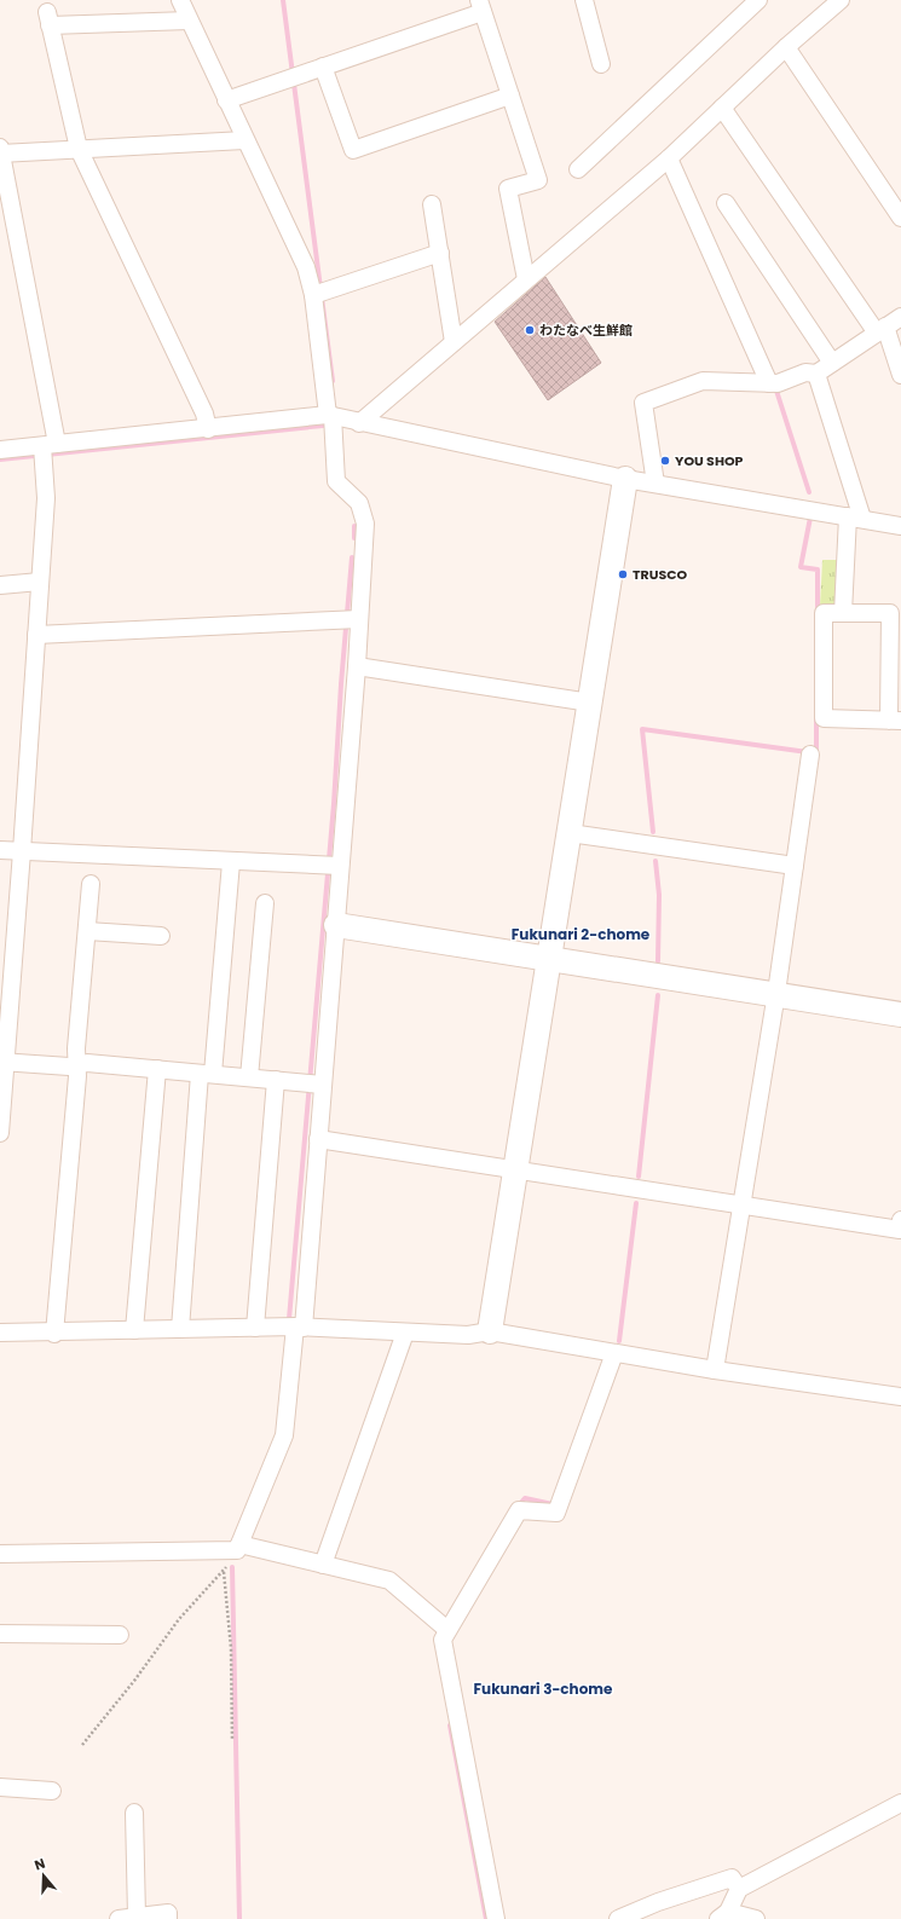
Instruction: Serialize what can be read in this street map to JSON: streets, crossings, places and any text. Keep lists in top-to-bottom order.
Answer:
{
  "districts": ["Fukunari 2-chome", "Fukunari 3-chome"],
  "places": ["わたなべ生鮮館", "YOU SHOP", "TRUSCO"],
  "north": "top"
}
